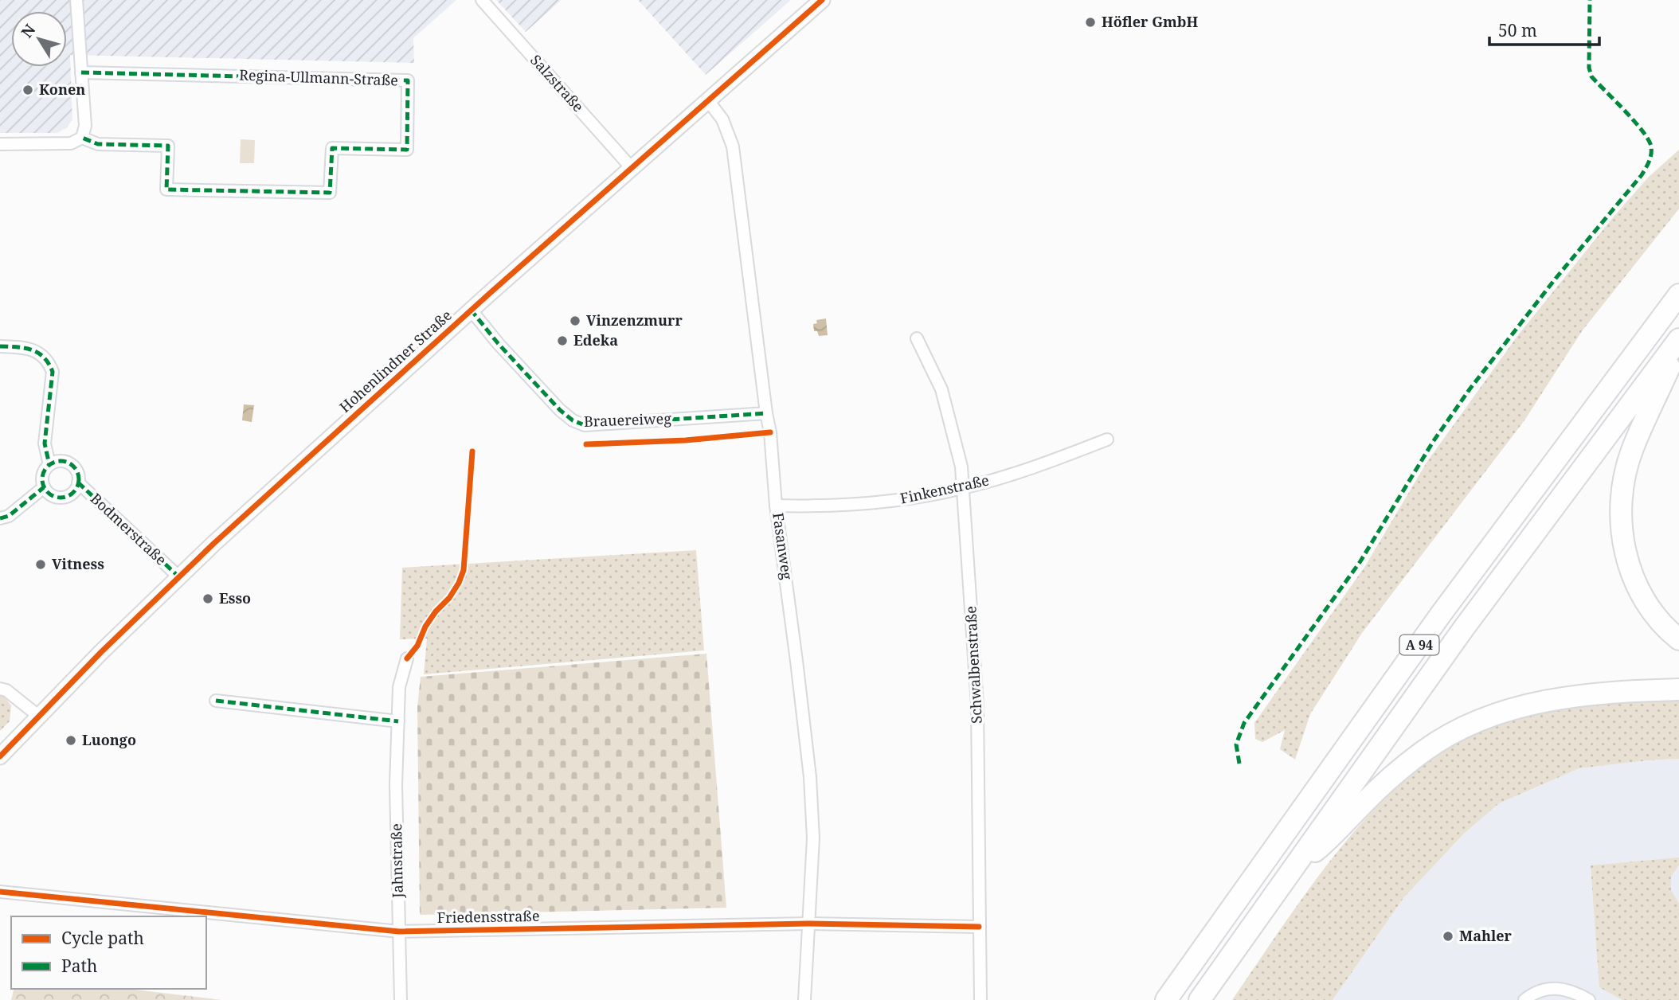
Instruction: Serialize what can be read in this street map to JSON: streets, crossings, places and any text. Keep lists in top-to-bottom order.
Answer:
{
  "streets": {
    "highway": ["A 94"],
    "street": [
      "Regina-Ullmann-Straße",
      "Salzstraße",
      "Hohenlindner Straße",
      "Brauereiweg",
      "Finkenstraße",
      "Bodmerstraße",
      "Fasanweg",
      "Schwalbenstraße",
      "Jahnstraße",
      "Friedensstraße"
    ]
  },
  "crossings": [
    ["Salzstraße", "Hohenlindner Straße"],
    ["Hohenlindner Straße", "Brauereiweg"],
    ["Hohenlindner Straße", "Bodmerstraße"],
    ["Hohenlindner Straße", "Fasanweg"],
    ["Brauereiweg", "Fasanweg"],
    ["Finkenstraße", "Fasanweg"],
    ["Finkenstraße", "Schwalbenstraße"],
    ["Fasanweg", "Friedensstraße"],
    ["Schwalbenstraße", "Friedensstraße"],
    ["Jahnstraße", "Friedensstraße"]
  ],
  "places": [
    "Höfler GmbH",
    "Konen",
    "Vinzenzmurr",
    "Edeka",
    "Vitness",
    "Esso",
    "Luongo",
    "Mahler"
  ],
  "legend": ["Cycle path", "Path"],
  "scale_bar": "50 m",
  "north": "top left"
}
